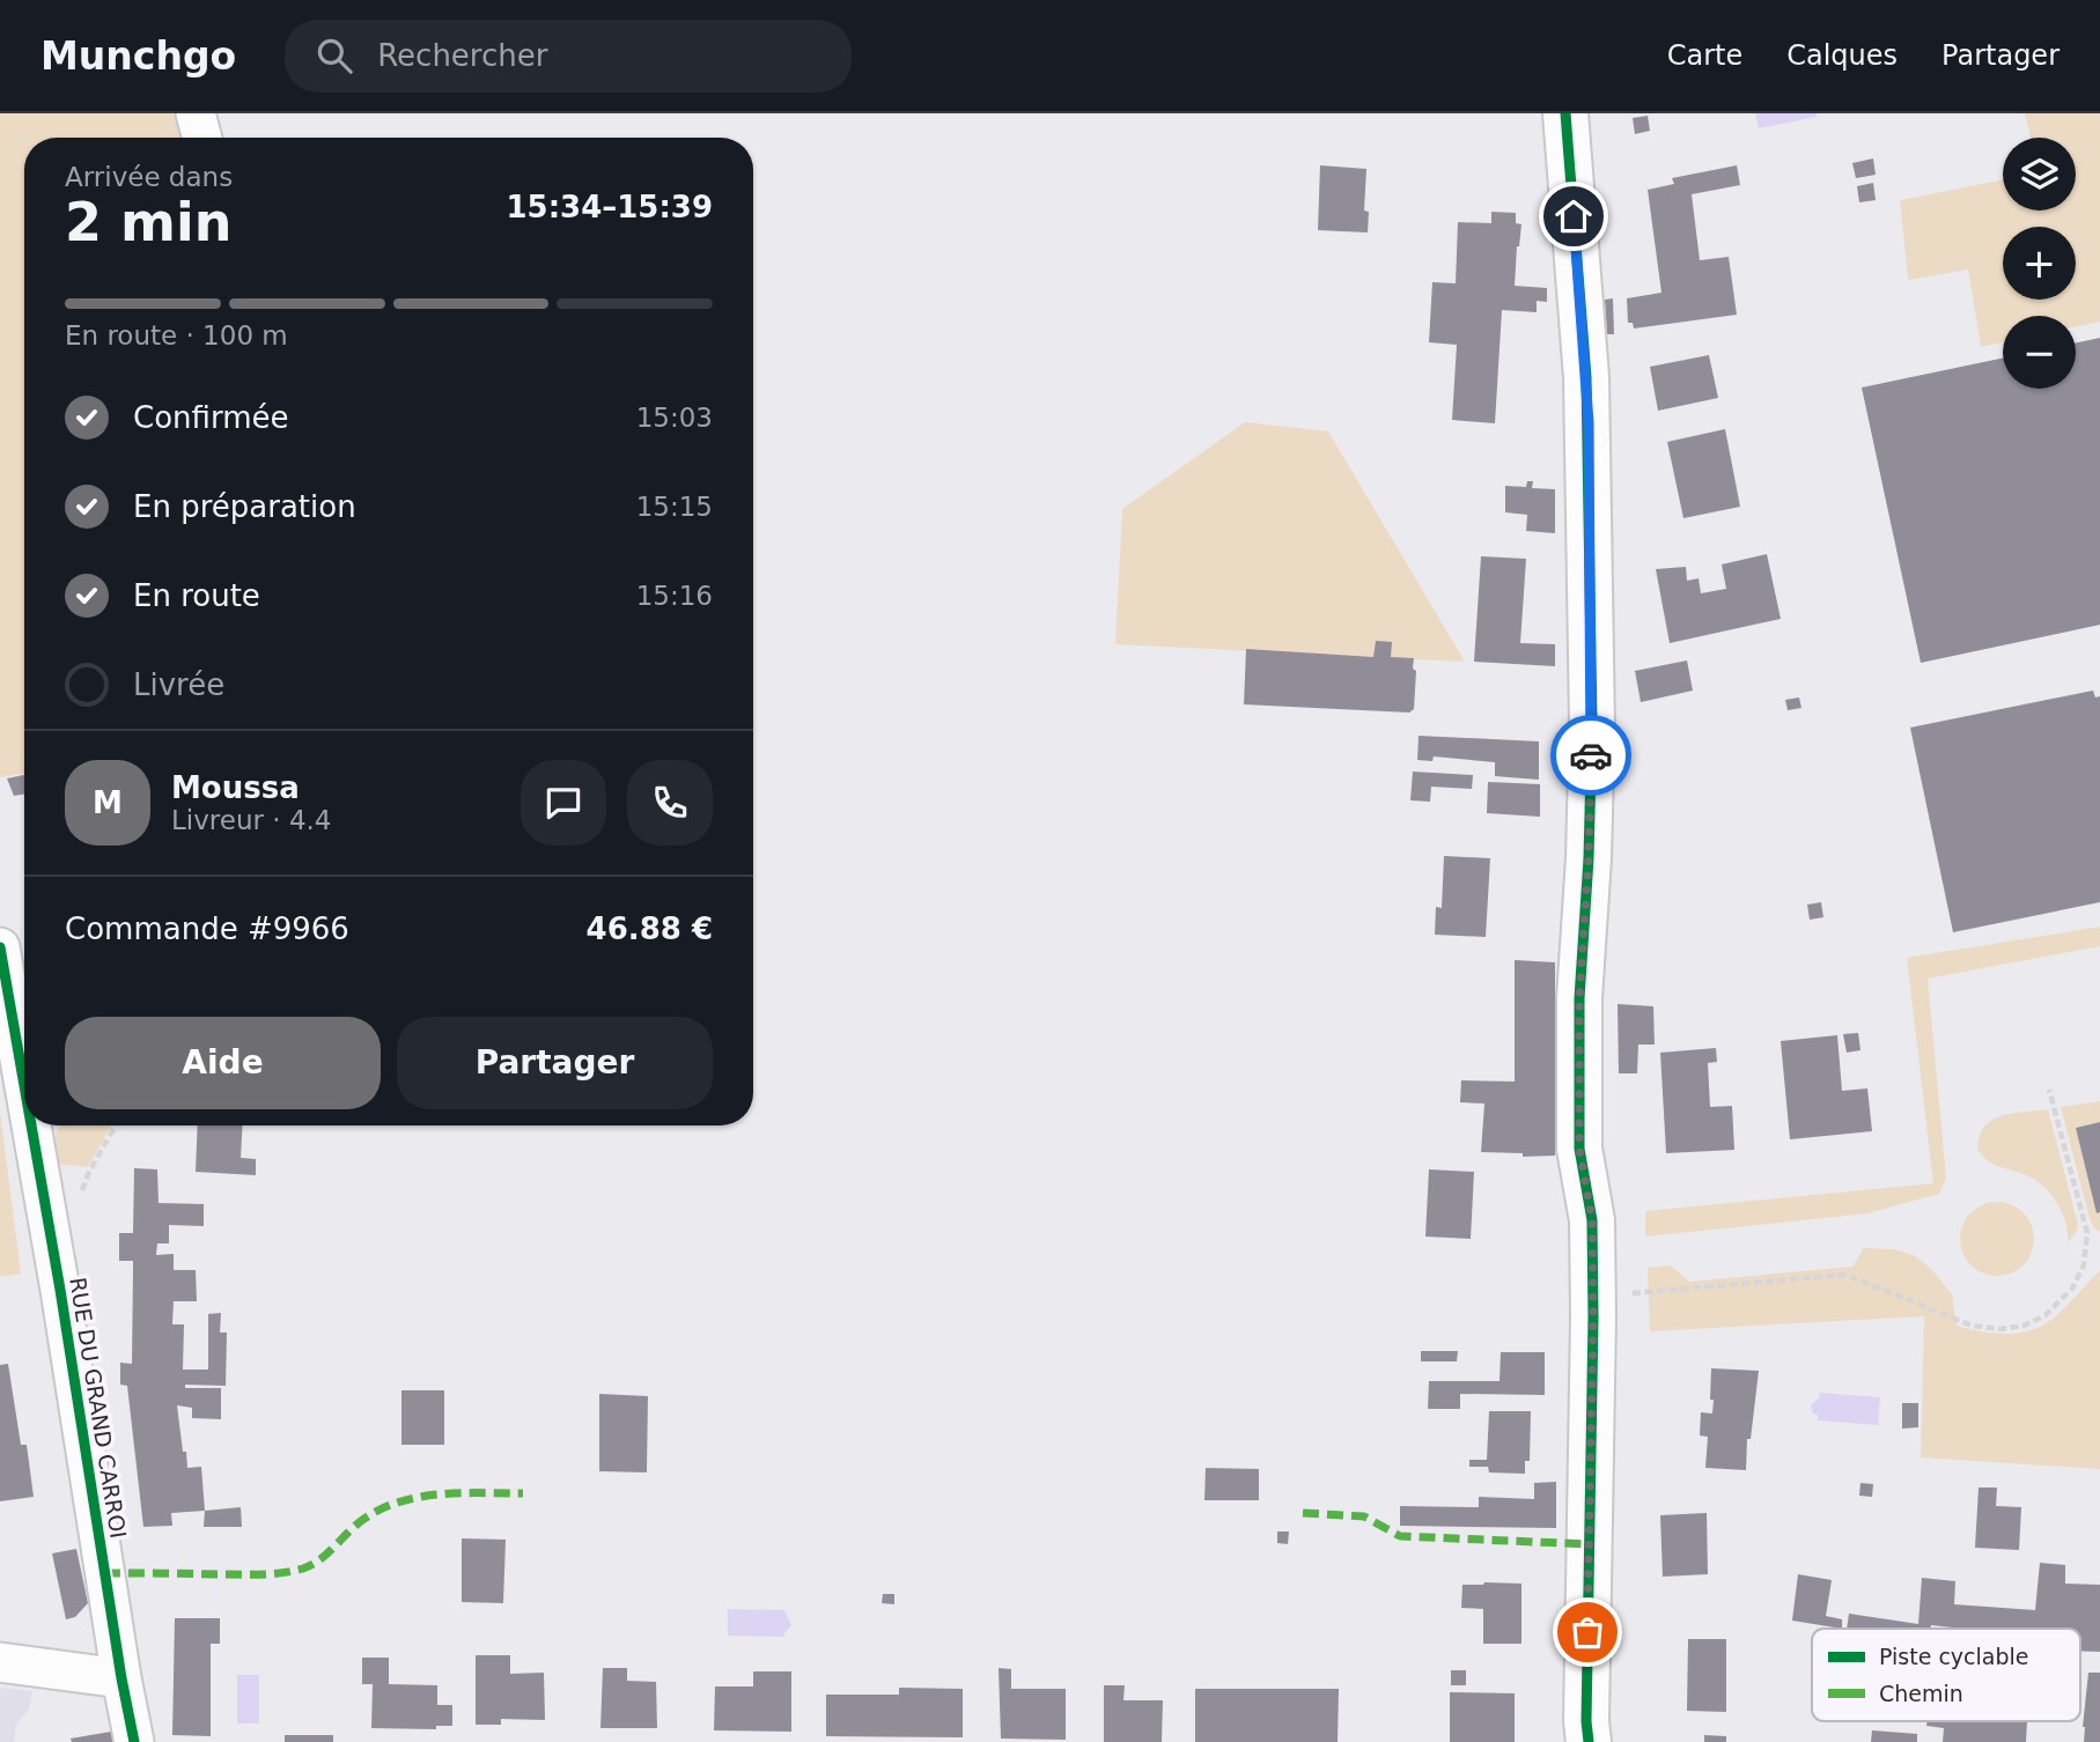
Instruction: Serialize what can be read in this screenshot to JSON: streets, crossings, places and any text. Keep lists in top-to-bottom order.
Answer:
{
  "streets": {
    "street": ["RUE DU GRAND CARROI"]
  },
  "legend": ["Piste cyclable", "Chemin"],
  "page": {
    "header": "Munchgo",
    "search": "Rechercher",
    "nav": ["Carte", "Calques", "Partager"],
    "map_buttons": ["+", "−"],
    "heading": ["2 min", "Arrivée dans", "15:34–15:39"],
    "panel": [
      "Moussa",
      "Livreur · 4.4",
      "Commande #9966",
      "46.88 €"
    ],
    "bar": "En route · 100 m",
    "list": [
      ["Confirmée", "15:03"],
      ["En préparation", "15:15"],
      ["En route", "15:16"],
      "Livrée"
    ],
    "round": "M",
    "buttons": ["Aide", "Partager"]
  }
}
